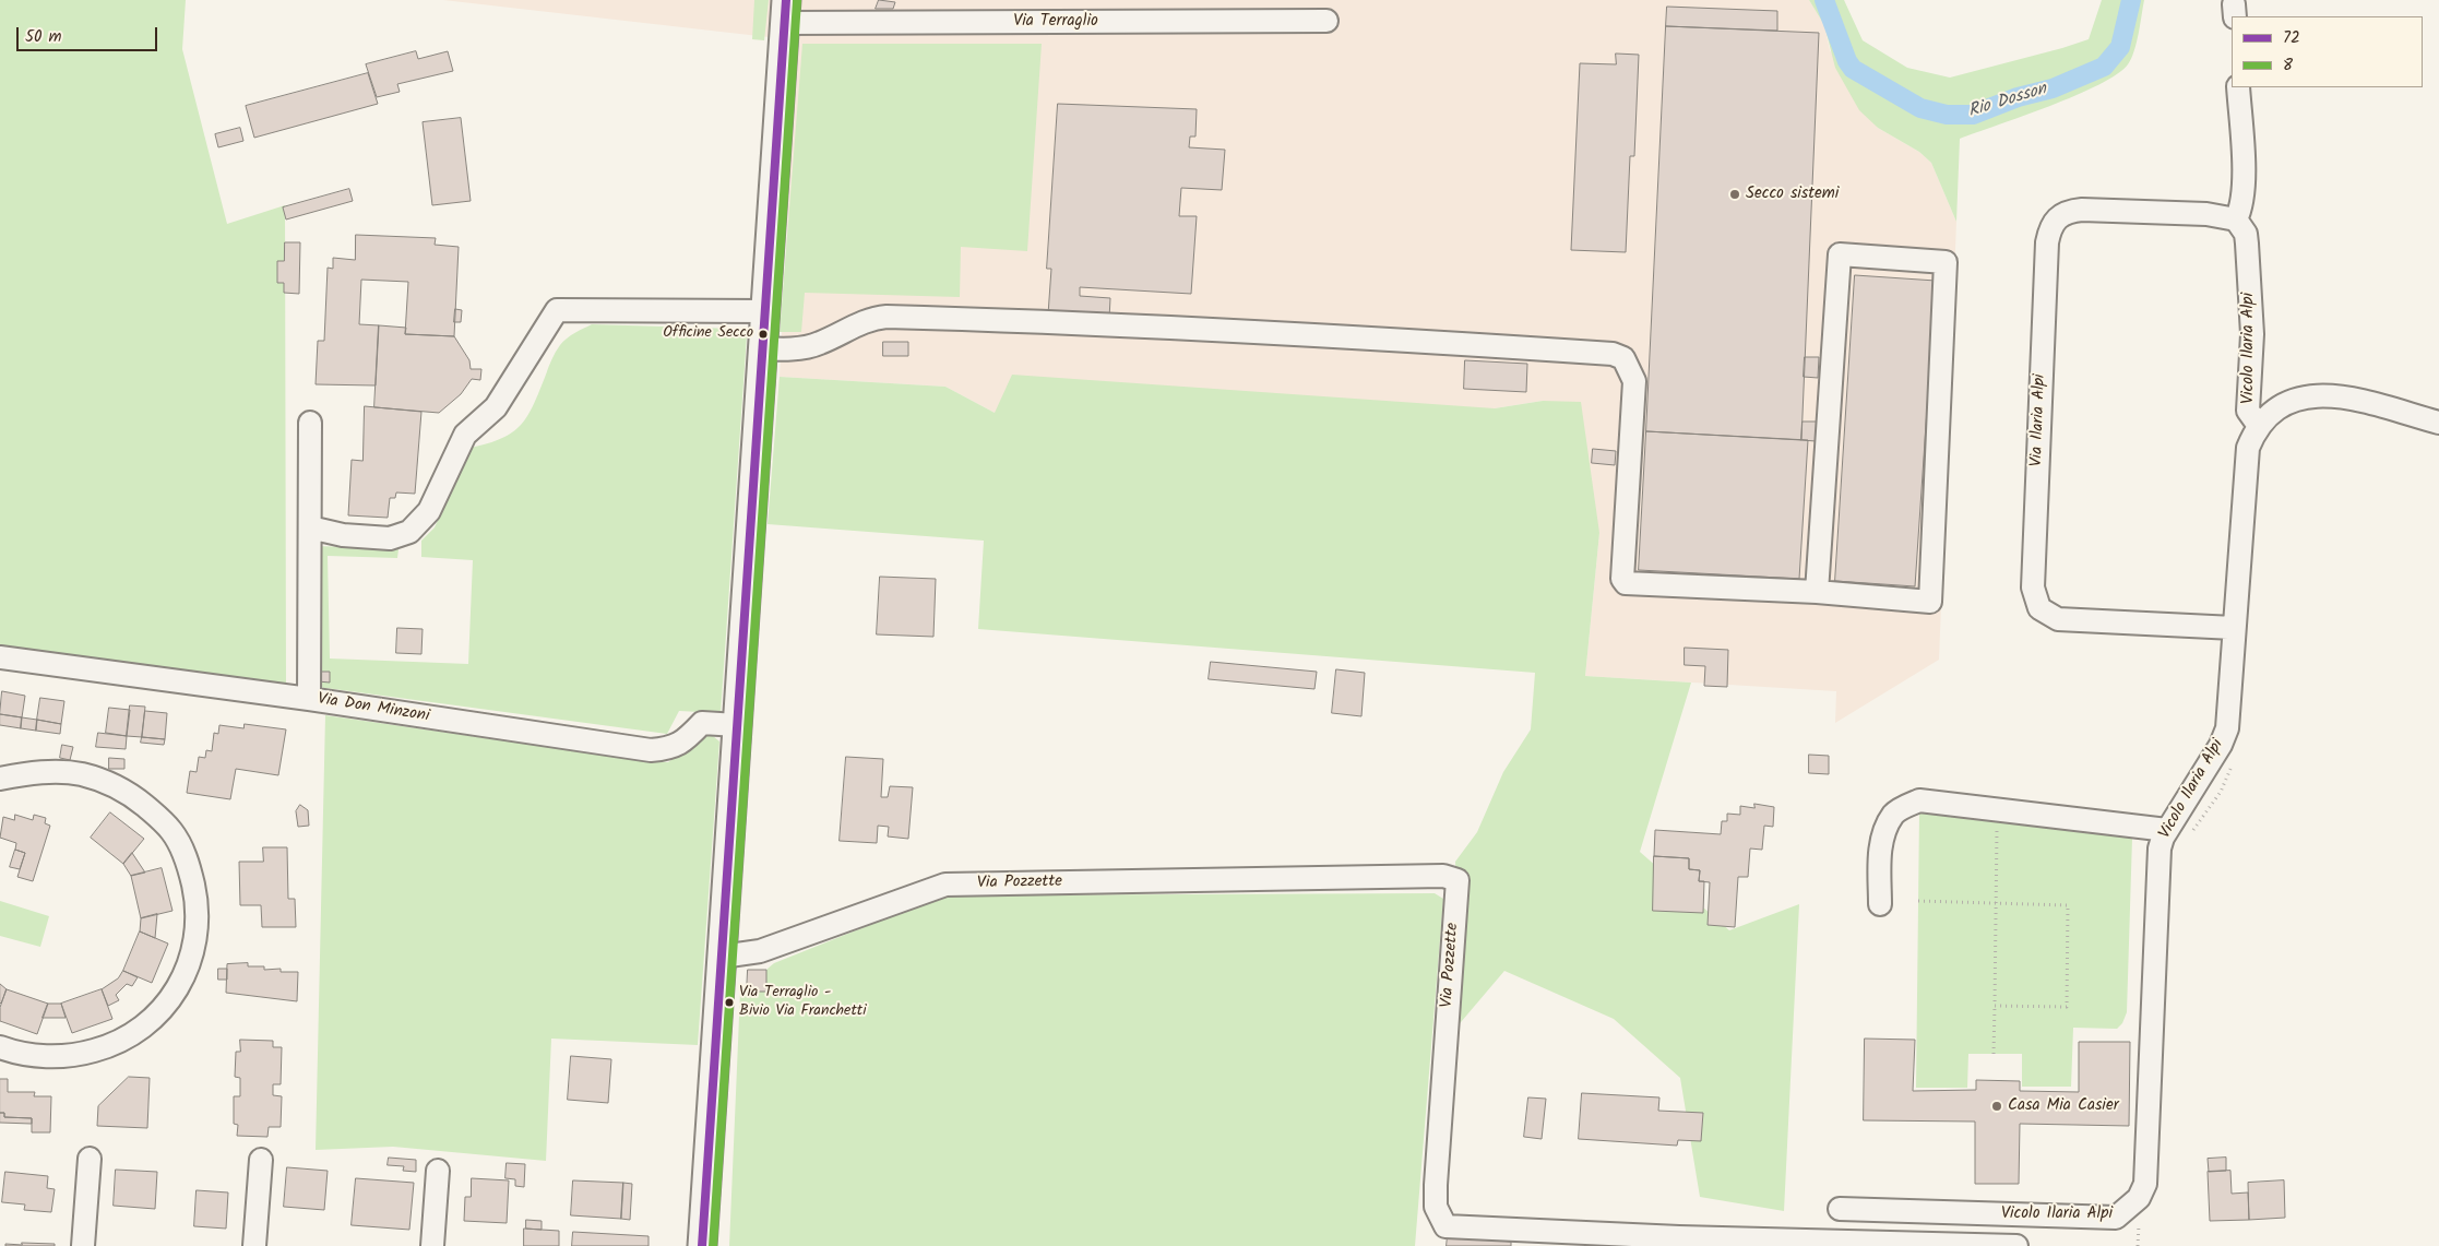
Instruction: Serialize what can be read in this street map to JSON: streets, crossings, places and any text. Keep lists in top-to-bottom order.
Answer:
{
  "streets": {
    "main road": ["Via Terraglio"],
    "street": [
      "Vicolo Ilaria Alpi",
      "Via Ilaria Alpi",
      "Via Don Minzoni",
      "Via Pozzette"
    ]
  },
  "crossings": [
    ["Via Terraglio", "Via Don Minzoni"],
    ["Via Terraglio", "Via Pozzette"],
    ["Vicolo Ilaria Alpi", "Via Ilaria Alpi"]
  ],
  "water": ["Rio Dosson"],
  "places": [
    "Secco sistemi",
    "Officine Secco",
    "Via Terraglio - Bivio Via Franchetti",
    "Casa Mia Casier"
  ],
  "lines": ["transit line 72", "transit line 8"],
  "legend": ["72", "8"],
  "scale_bar": "50 m"
}
